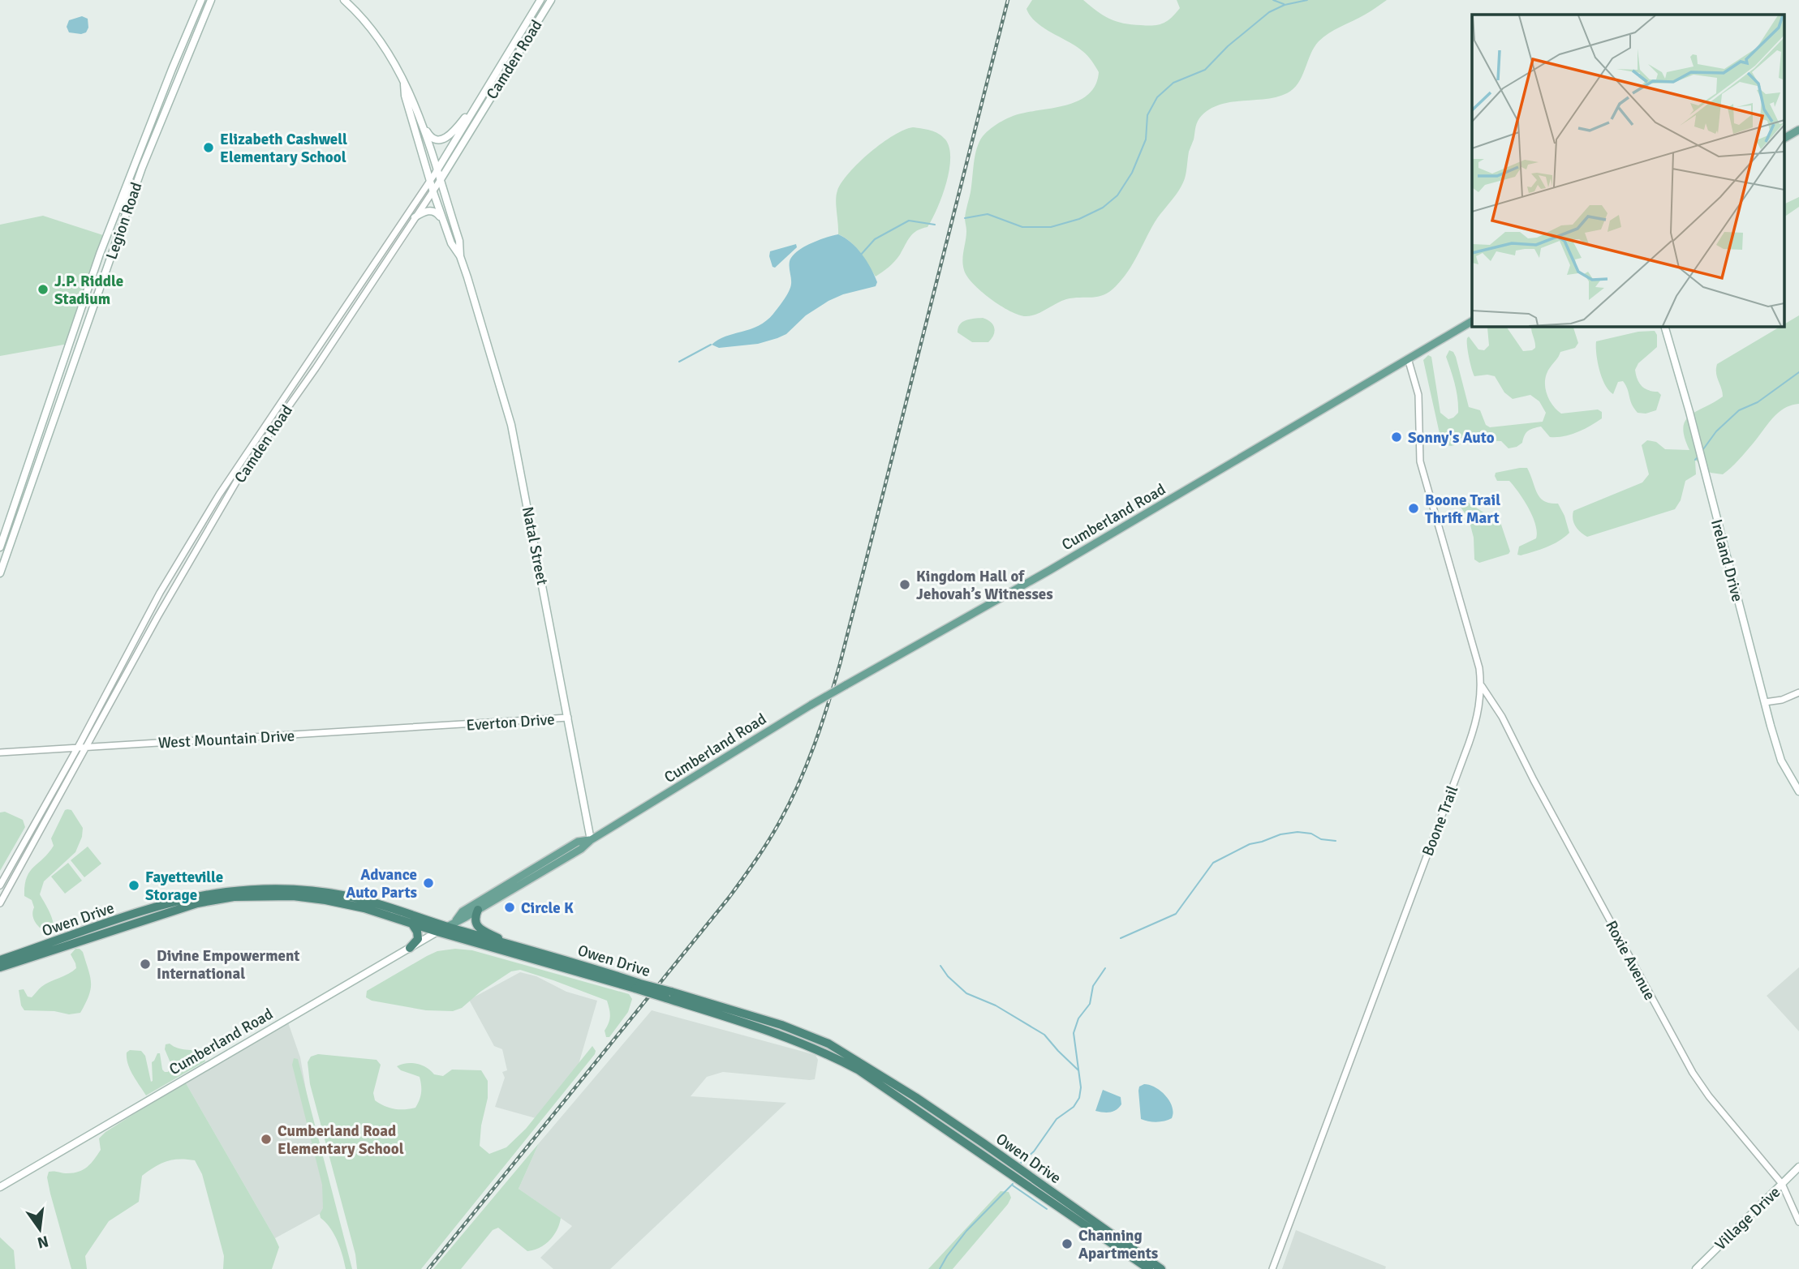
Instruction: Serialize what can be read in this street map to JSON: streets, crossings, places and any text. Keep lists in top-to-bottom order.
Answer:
{
  "streets": {
    "highway": ["Owen Drive"],
    "main road": [
      "Camden Road",
      "Legion Road",
      "Cumberland Road",
      "Natal Street",
      "Ireland Drive",
      "Village Drive"
    ],
    "street": [
      "Everton Drive",
      "West Mountain Drive",
      "Boone Trail",
      "Roxie Avenue"
    ]
  },
  "crossings": [
    ["Camden Road", "Natal Street"],
    ["Camden Road", "West Mountain Drive"],
    ["Cumberland Road", "Natal Street"],
    ["Cumberland Road", "Boone Trail"],
    ["Cumberland Road", "Owen Drive"],
    ["Natal Street", "Everton Drive"],
    ["Everton Drive", "West Mountain Drive"],
    ["Boone Trail", "Roxie Avenue"],
    ["Roxie Avenue", "Village Drive"]
  ],
  "places": [
    "Elizabeth Cashwell Elementary School",
    "J.P. Riddle Stadium",
    "Sonny's Auto",
    "Boone Trail Thrift Mart",
    "Kingdom Hall of Jehovah’s Witnesses",
    "Advance Auto Parts",
    "Fayetteville Storage",
    "Circle K",
    "Divine Empowerment International",
    "Cumberland Road Elementary School",
    "Channing Apartments"
  ],
  "north": "bottom"
}
